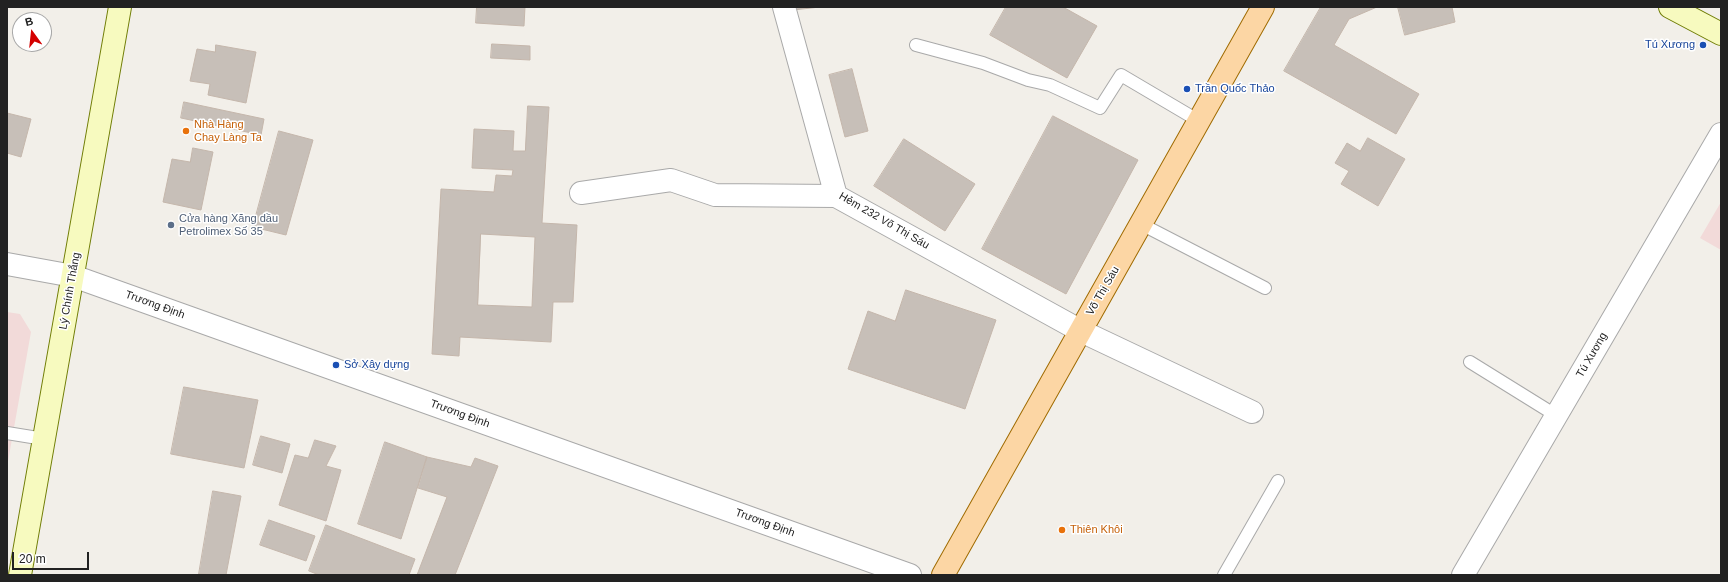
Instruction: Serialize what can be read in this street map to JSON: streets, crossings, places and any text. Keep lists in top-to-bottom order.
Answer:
{
  "streets": {
    "main road": ["Lý Chính Thắng", "Võ Thị Sáu"],
    "street": ["Hẻm 232 Võ Thị Sáu", "Trương Định", "Tú Xương"]
  },
  "crossings": [
    ["Hẻm 232 Võ Thị Sáu", "Võ Thị Sáu"],
    ["Lý Chính Thắng", "Trương Định"]
  ],
  "places": [
    "Tú Xương",
    "Trần Quốc Thảo",
    "Nhà Hàng Chay Làng Ta",
    "Cửa hàng Xăng dầu Petrolimex Số 35",
    "Sở Xây dựng",
    "Thiên Khôi"
  ],
  "scale_bar": "20 m",
  "north": "top"
}
